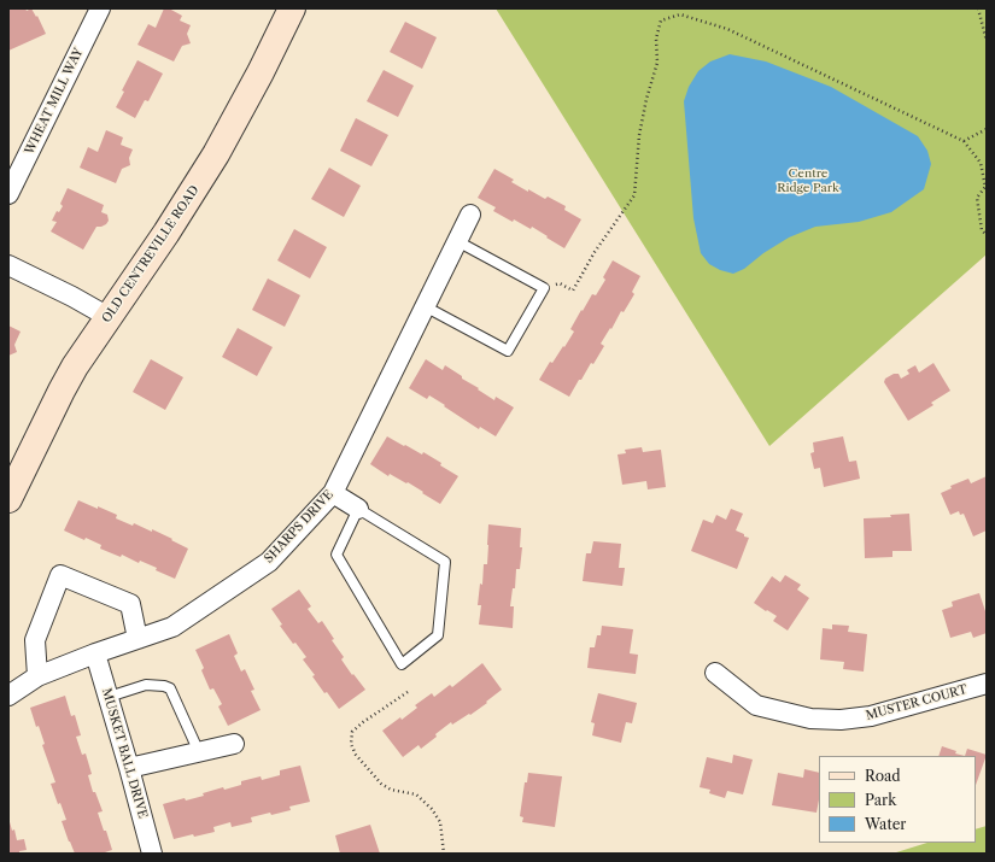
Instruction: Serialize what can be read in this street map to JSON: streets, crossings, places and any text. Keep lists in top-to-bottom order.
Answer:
{
  "streets": {
    "street": [
      "WHEAT MILL WAY",
      "OLD CENTREVILLE ROAD",
      "SHARPS DRIVE",
      "MUSTER COURT",
      "MUSKET BALL DRIVE"
    ]
  },
  "crossings": [
    ["SHARPS DRIVE", "MUSKET BALL DRIVE"]
  ],
  "parks": ["Centre Ridge Park"],
  "legend": ["Road", "Park", "Water"]
}
